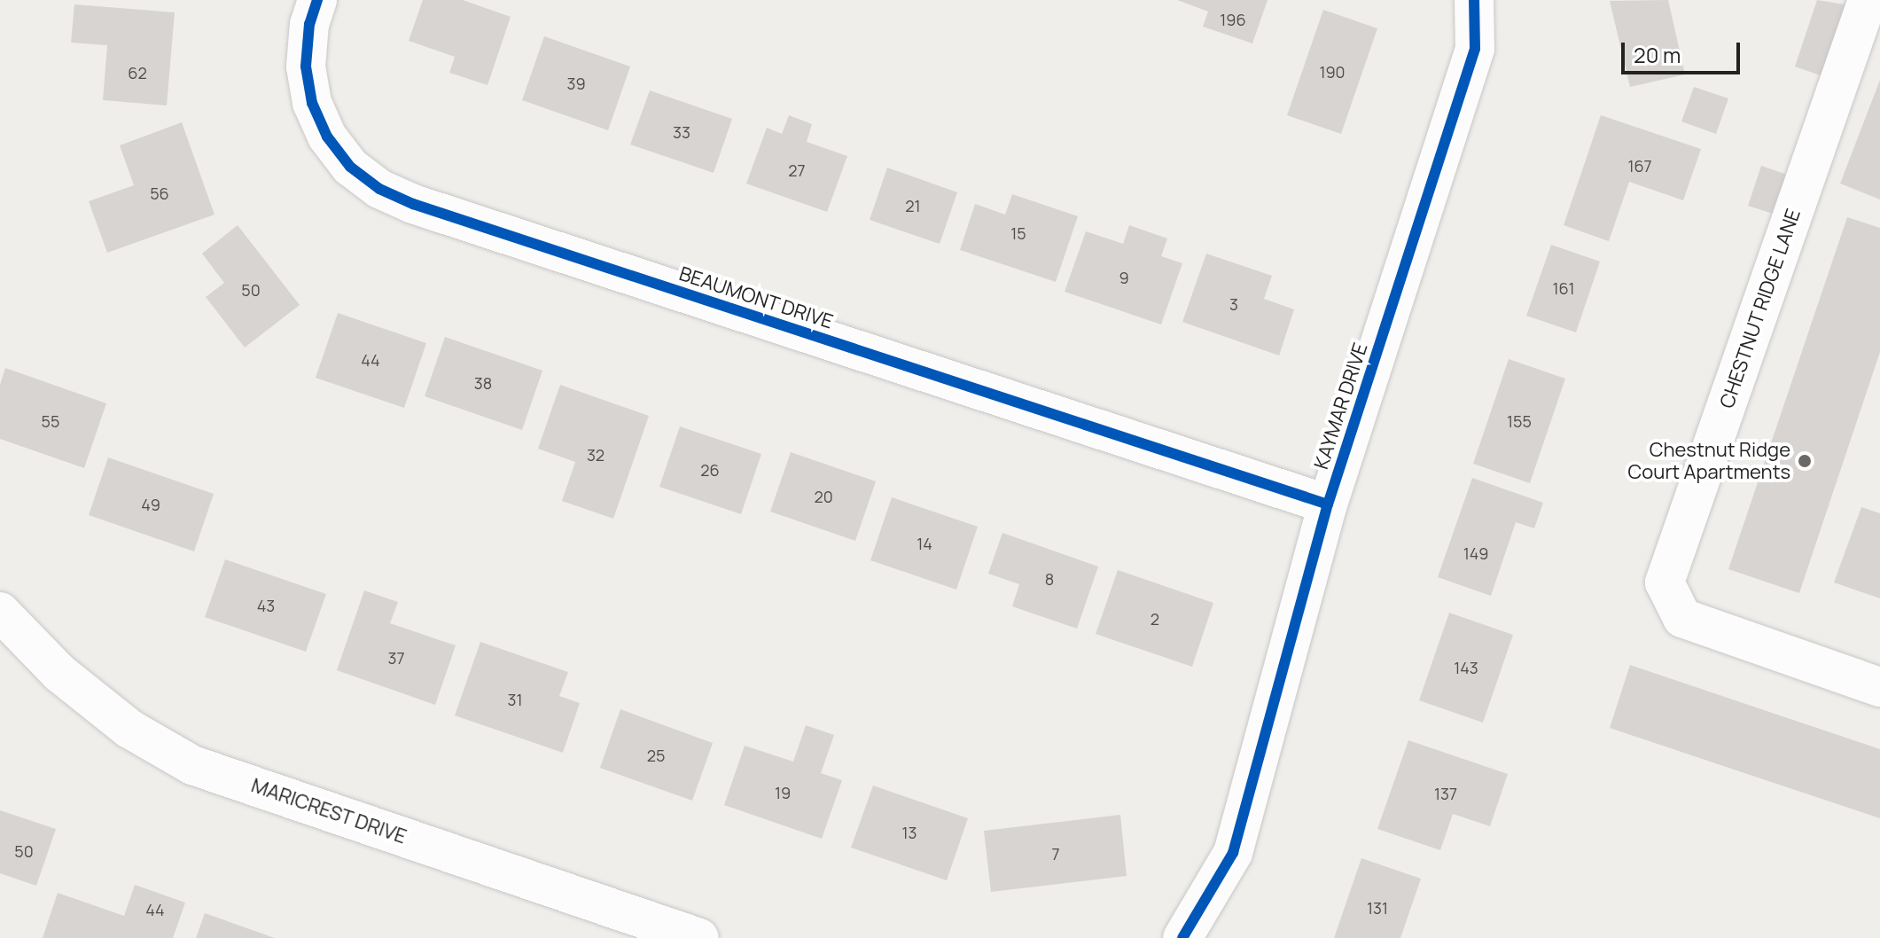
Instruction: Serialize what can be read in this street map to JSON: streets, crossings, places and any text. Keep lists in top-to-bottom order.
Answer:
{
  "streets": {
    "street": [
      "BEAUMONT DRIVE",
      "CHESTNUT RIDGE LANE",
      "KAYMAR DRIVE",
      "MARICREST DRIVE"
    ]
  },
  "crossings": [
    ["BEAUMONT DRIVE", "KAYMAR DRIVE"]
  ],
  "places": ["Chestnut Ridge Court Apartments"],
  "house_numbers": [
    "196",
    "190",
    "62",
    "39",
    "33",
    "167",
    "27",
    "56",
    "21",
    "15",
    "9",
    "161",
    "50",
    "3",
    "44",
    "38",
    "55",
    "155",
    "32",
    "26",
    "20",
    "49",
    "14",
    "149",
    "8",
    "43",
    "2",
    "37",
    "143",
    "31",
    "25",
    "19",
    "137",
    "13",
    "50",
    "7",
    "131",
    "44"
  ],
  "scale_bar": "20 m"
}
